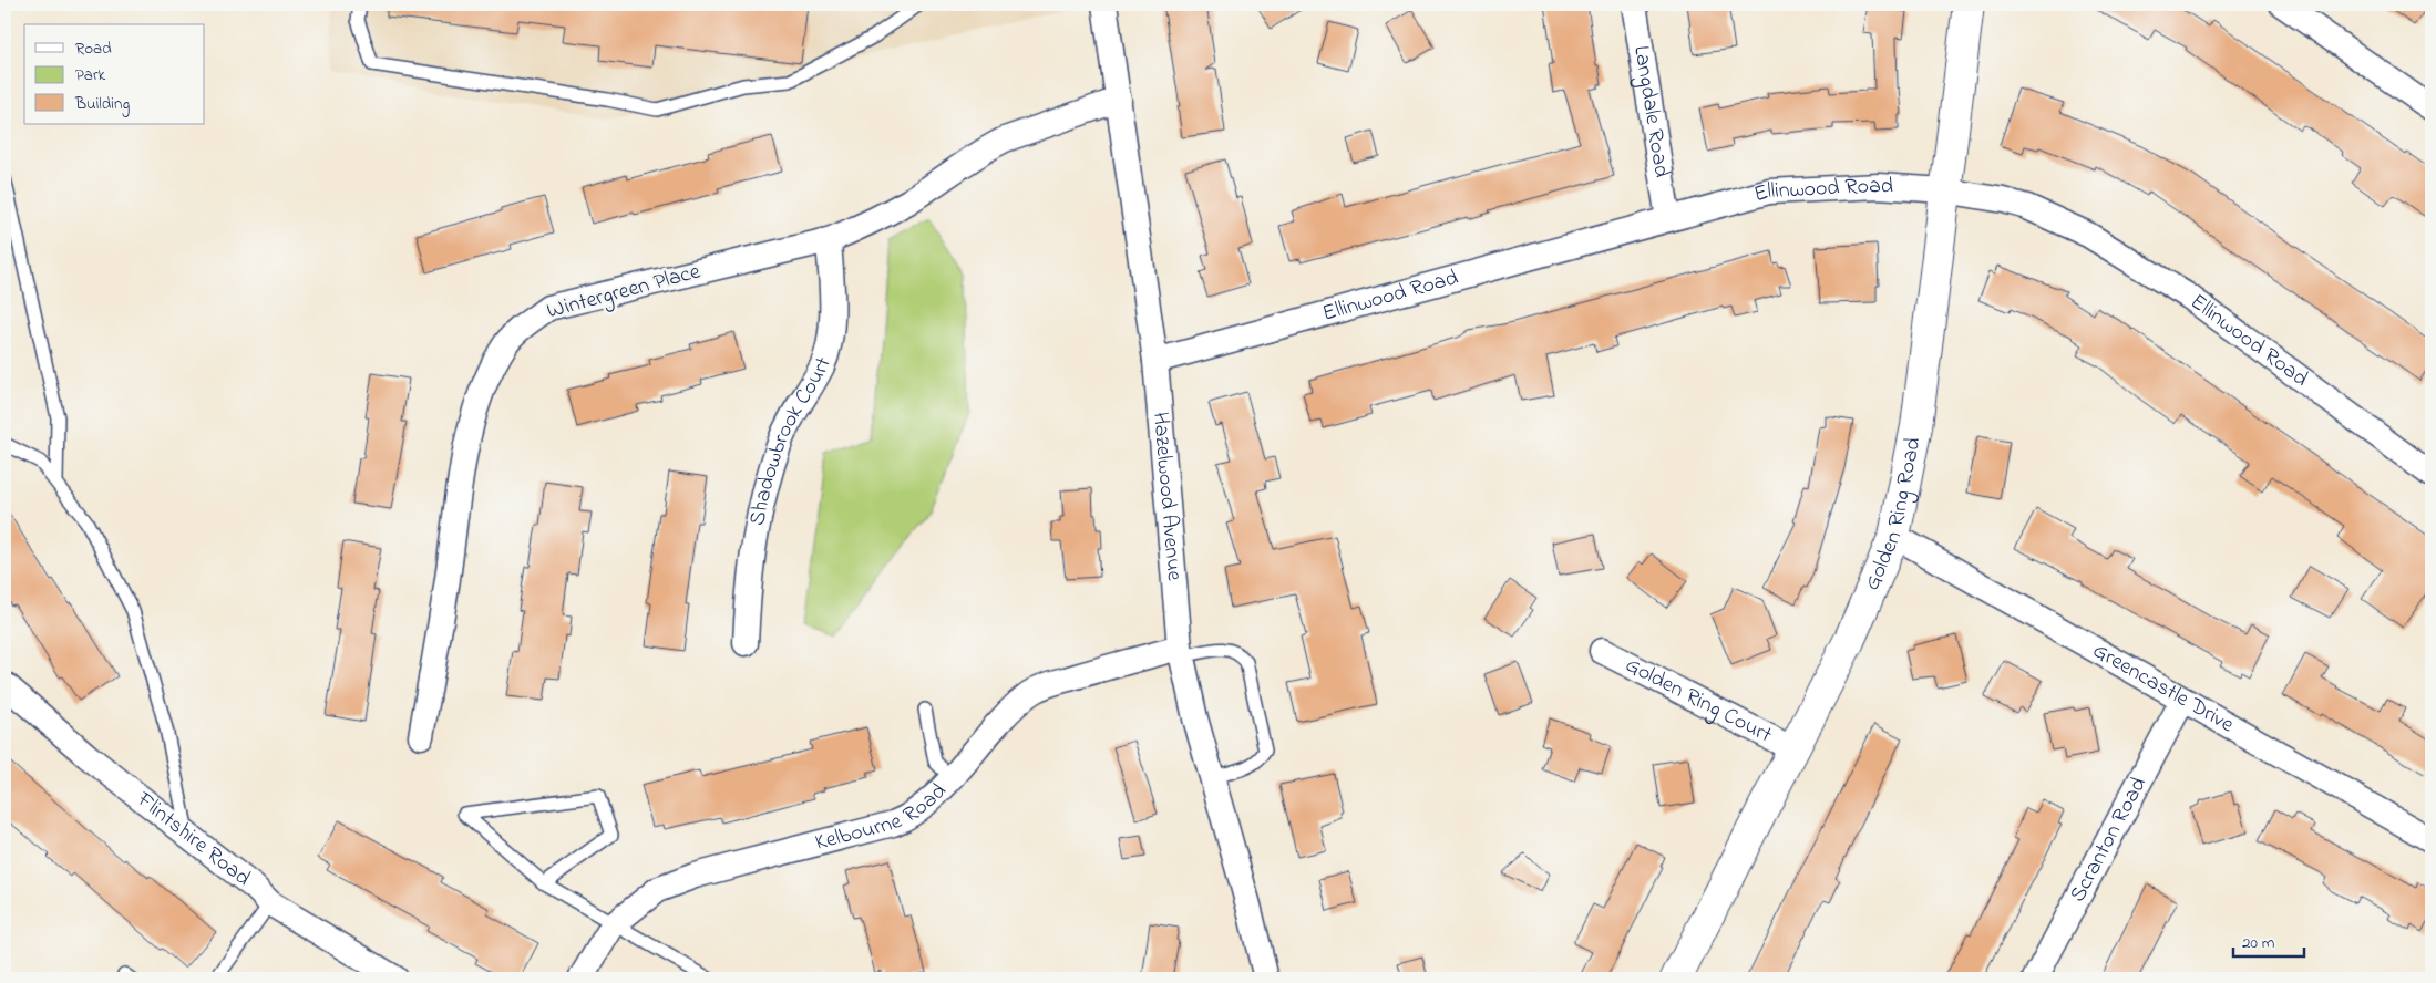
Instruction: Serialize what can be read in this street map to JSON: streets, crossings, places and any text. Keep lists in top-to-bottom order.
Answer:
{
  "streets": {
    "street": [
      "Langdale Road",
      "Ellinwood Road",
      "Wintergreen Place",
      "Shadowbrook Court",
      "Hazelwood Avenue",
      "Golden Ring Road",
      "Greencastle Drive",
      "Golden Ring Court",
      "Kelbourne Road",
      "Scranton Road",
      "Flintshire Road"
    ]
  },
  "crossings": [
    ["Langdale Road", "Ellinwood Road"],
    ["Ellinwood Road", "Hazelwood Avenue"],
    ["Ellinwood Road", "Golden Ring Road"],
    ["Wintergreen Place", "Shadowbrook Court"],
    ["Wintergreen Place", "Hazelwood Avenue"],
    ["Hazelwood Avenue", "Kelbourne Road"],
    ["Golden Ring Road", "Greencastle Drive"],
    ["Golden Ring Road", "Golden Ring Court"],
    ["Greencastle Drive", "Scranton Road"]
  ],
  "legend": ["Road", "Park", "Building"],
  "scale_bar": "20 m"
}
